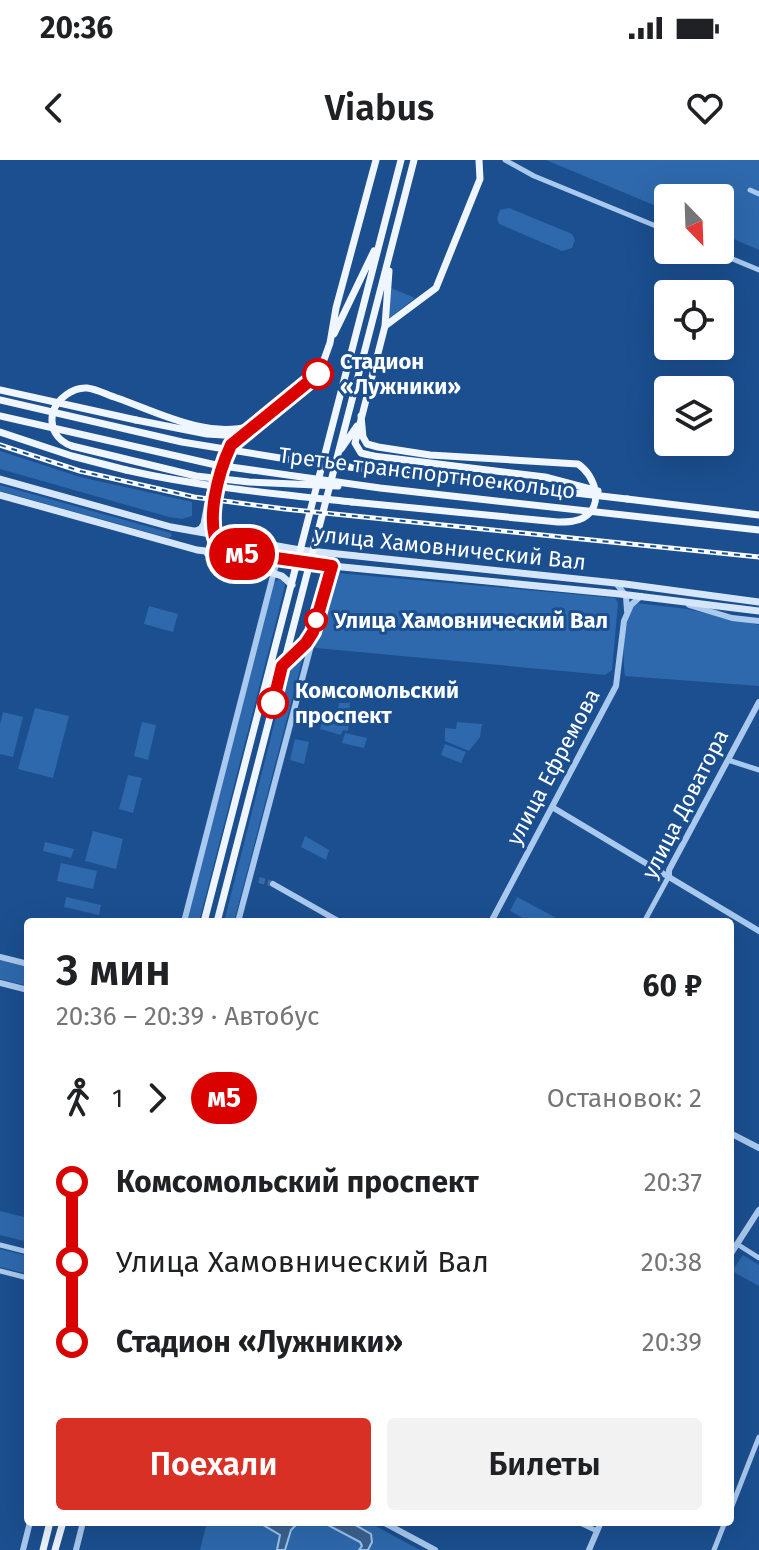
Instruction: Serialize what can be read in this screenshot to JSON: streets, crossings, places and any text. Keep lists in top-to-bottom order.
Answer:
{
  "streets": {
    "main road": ["Третье транспортное кольцо", "улица Хамовнический Вал"],
    "street": ["улица Ефремова", "улица Доватора"]
  },
  "crossings": [
    ["улица Хамовнический Вал", "улица Ефремова"]
  ],
  "places": ["Стадион «Лужники»", "Улица Хамовнический Вал", "Комсомольский проспект"],
  "lines": ["bus line м5"],
  "north": "bottom right",
  "page": {
    "status": "20:36",
    "header": "Viabus",
    "on_map": "м5",
    "heading": ["3 мин", "20:36 – 20:39 · Автобус", "60 ₽"],
    "legs": ["1", "м5", "Остановок: 2"],
    "list": [
      {
        "name": "Комсомольский проспект",
        "value": "20:37"
      },
      {
        "name": "Улица Хамовнический Вал",
        "value": "20:38"
      },
      {
        "name": "Стадион «Лужники»",
        "value": "20:39"
      }
    ],
    "buttons": ["Поехали", "Билеты"]
  }
}
